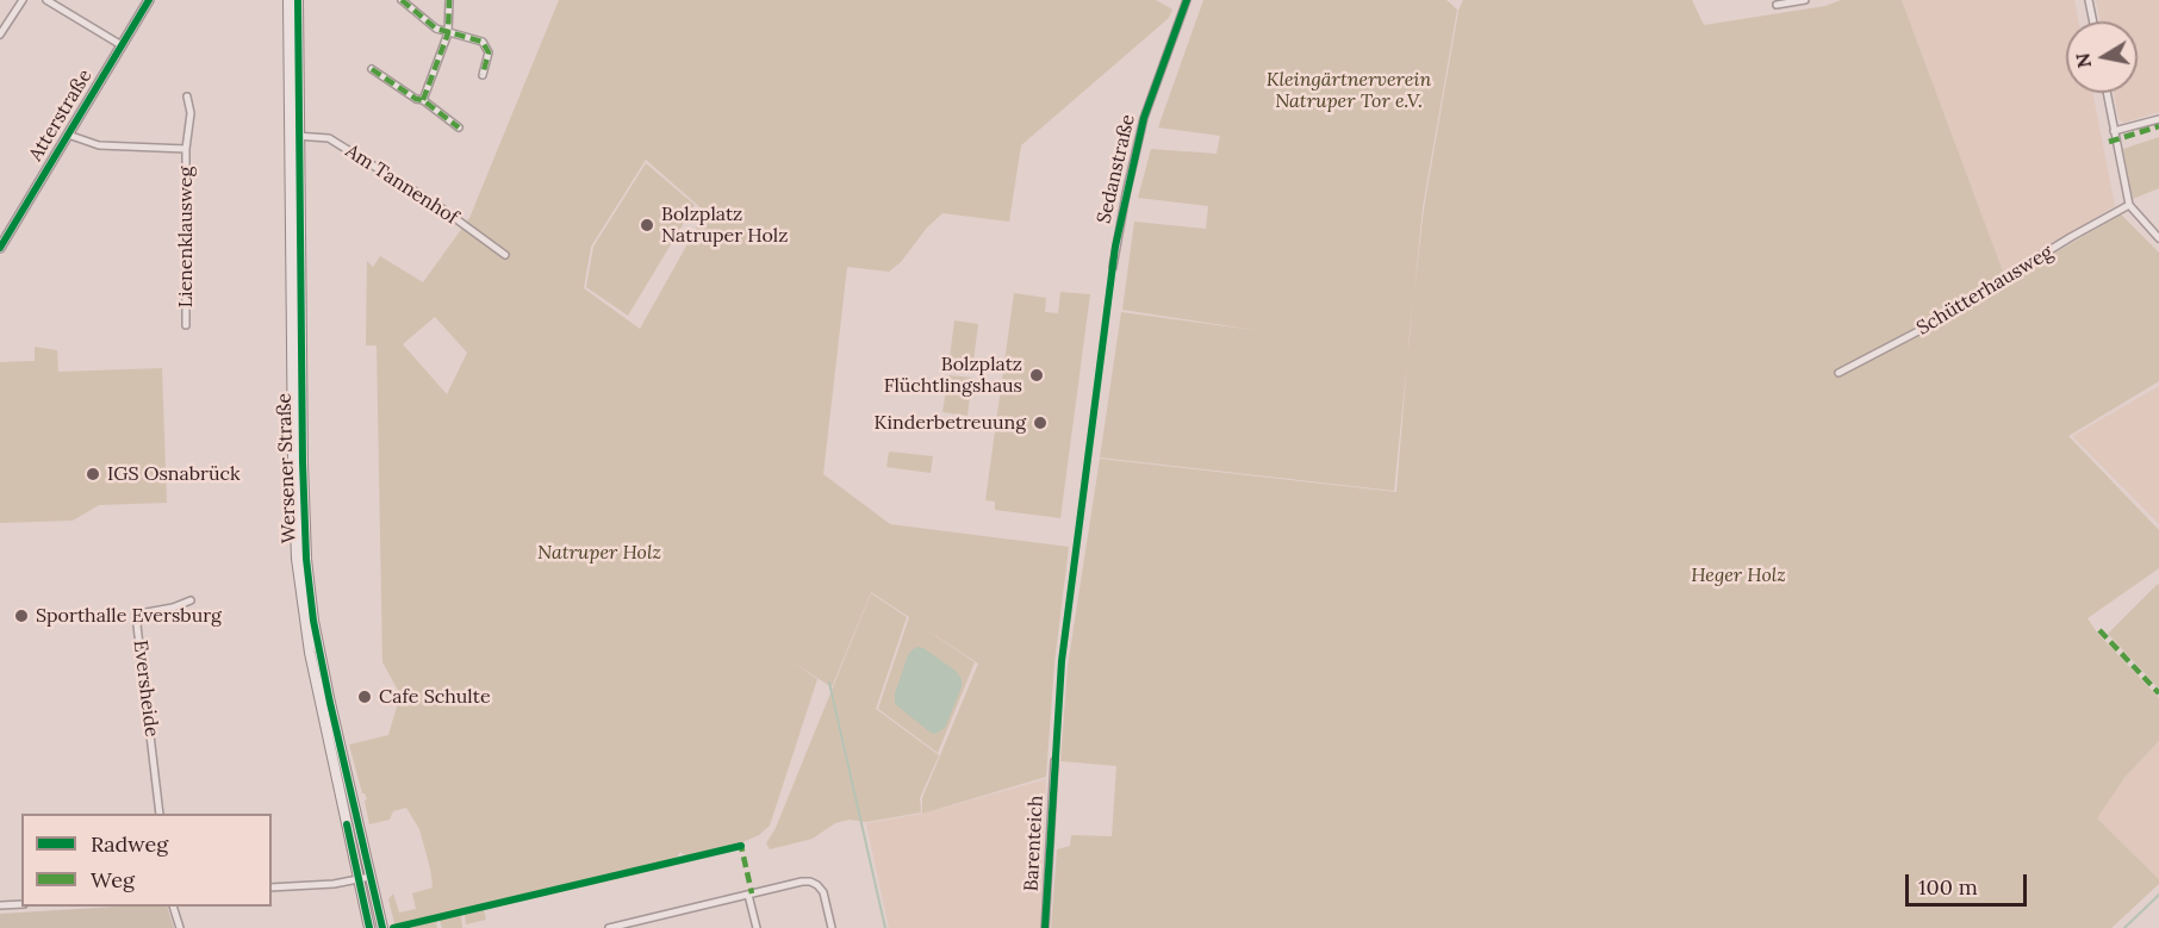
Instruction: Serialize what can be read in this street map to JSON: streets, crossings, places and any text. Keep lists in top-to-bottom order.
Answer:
{
  "streets": {
    "main road": ["Wersener Straße"],
    "street": [
      "Atterstraße",
      "Sedanstraße",
      "Am Tannenhof",
      "Lienenklausweg",
      "Schütterhausweg",
      "Eversheide",
      "Barenteich"
    ]
  },
  "crossings": [
    ["Am Tannenhof", "Wersener Straße"]
  ],
  "parks": ["Kleingärtnerverein Natruper Tor e.V.", "Natruper Holz", "Heger Holz"],
  "places": [
    "Bolzplatz Natruper Holz",
    "Bolzplatz Flüchtlingshaus",
    "Kinderbetreuung",
    "IGS Osnabrück",
    "Sporthalle Eversburg",
    "Cafe Schulte"
  ],
  "legend": ["Radweg", "Weg"],
  "scale_bar": "100 m",
  "north": "left"
}
